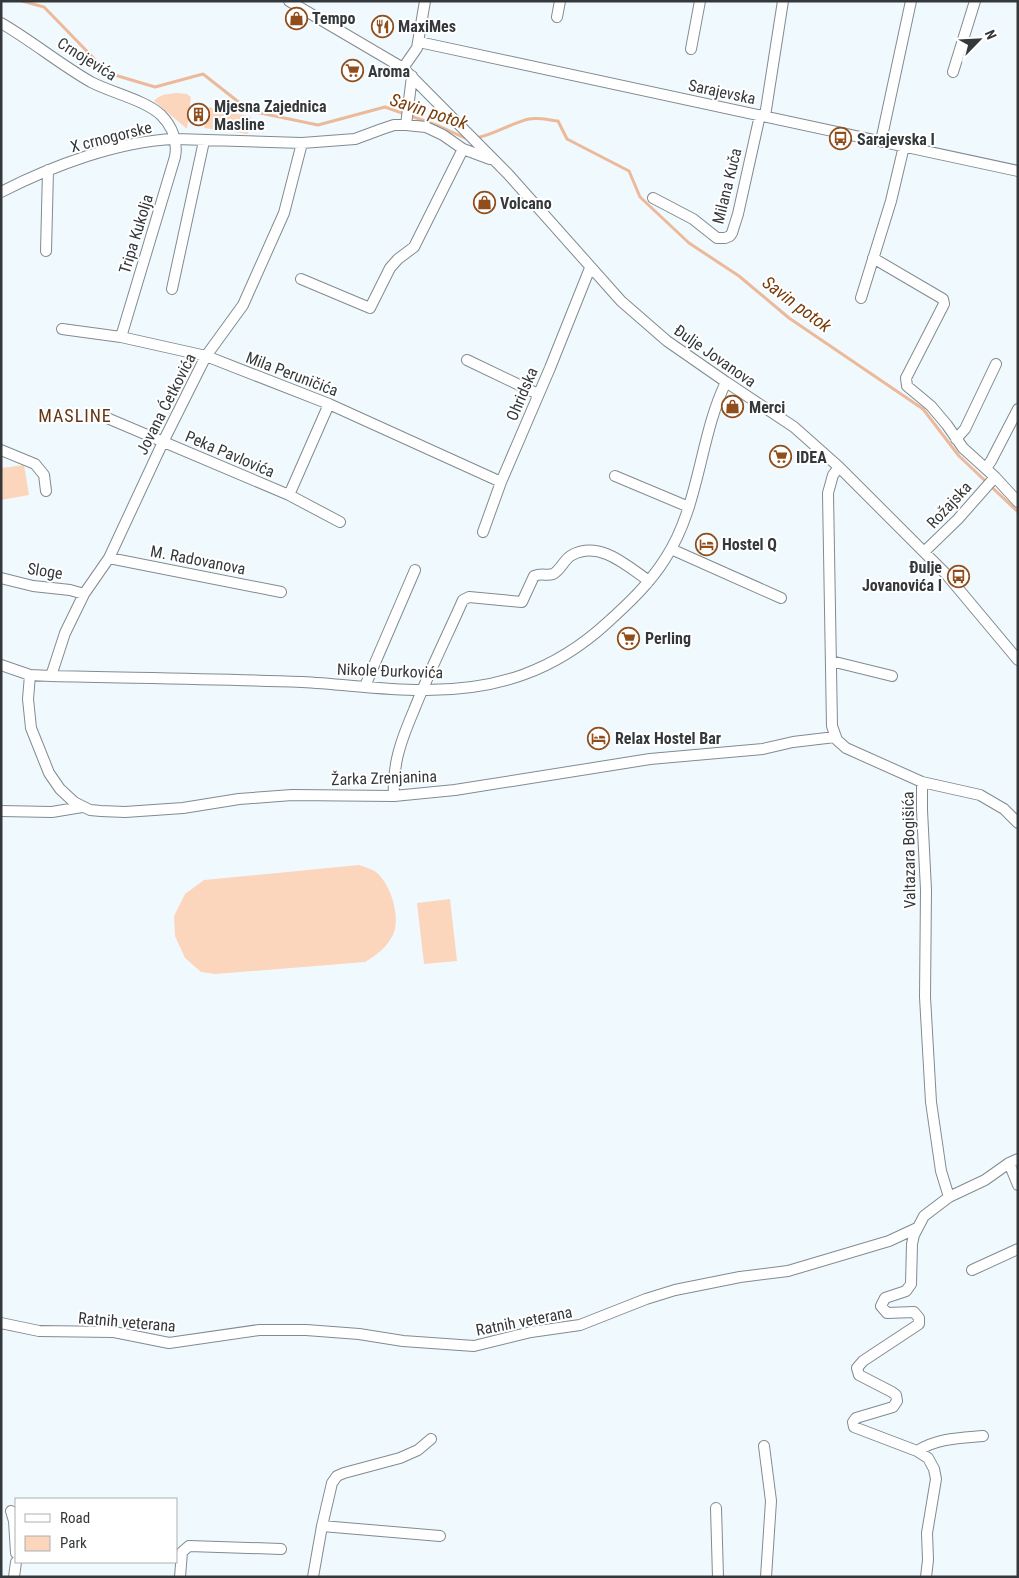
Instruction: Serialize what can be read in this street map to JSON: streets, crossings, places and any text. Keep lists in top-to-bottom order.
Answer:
{
  "streets": {
    "street": [
      "Crnojevića",
      "Sarajevska",
      "X crnogorske",
      "Milana Kuča",
      "Tripa Kukolja",
      "Đulje Jovanova",
      "Mila Peruničića",
      "Ohridska",
      "Jovana Ćetkovića",
      "Peka Pavlovića",
      "Rožajska",
      "M. Radovanova",
      "Sloge",
      "Nikole Đurkovića",
      "Žarka Zrenjanina",
      "Valtazara Bogišića",
      "Ratnih veterana"
    ]
  },
  "crossings": [
    ["Crnojevića", "X crnogorske"],
    ["Crnojevića", "Tripa Kukolja"],
    ["Sarajevska", "Milana Kuča"],
    ["X crnogorske", "Tripa Kukolja"],
    ["X crnogorske", "Đulje Jovanova"],
    ["X crnogorske", "Jovana Ćetkovića"],
    ["Tripa Kukolja", "Mila Peruničića"],
    ["Đulje Jovanova", "Ohridska"],
    ["Đulje Jovanova", "Rožajska"],
    ["Đulje Jovanova", "Nikole Đurkovića"],
    ["Mila Peruničića", "Ohridska"],
    ["Mila Peruničića", "Jovana Ćetkovića"],
    ["Jovana Ćetkovića", "Peka Pavlovića"],
    ["Jovana Ćetkovića", "M. Radovanova"],
    ["Jovana Ćetkovića", "Sloge"],
    ["Jovana Ćetkovića", "Nikole Đurkovića"],
    ["Žarka Zrenjanina", "Valtazara Bogišića"],
    ["Valtazara Bogišića", "Ratnih veterana"]
  ],
  "districts": ["MASLINE"],
  "water": ["Savin potok"],
  "places": {
    "shop": ["Tempo", "Volcano", "Merci"],
    "restaurant": ["MaxiMes"],
    "supermarket": ["Aroma", "IDEA", "Perling"],
    "building": ["Mjesna Zajednica Masline"],
    "bus stop": ["Sarajevska I", "Đulje Jovanovića I"],
    "hotel": ["Hostel Q", "Relax Hostel Bar"]
  },
  "legend": ["Road", "Park"],
  "north": "top right"
}
